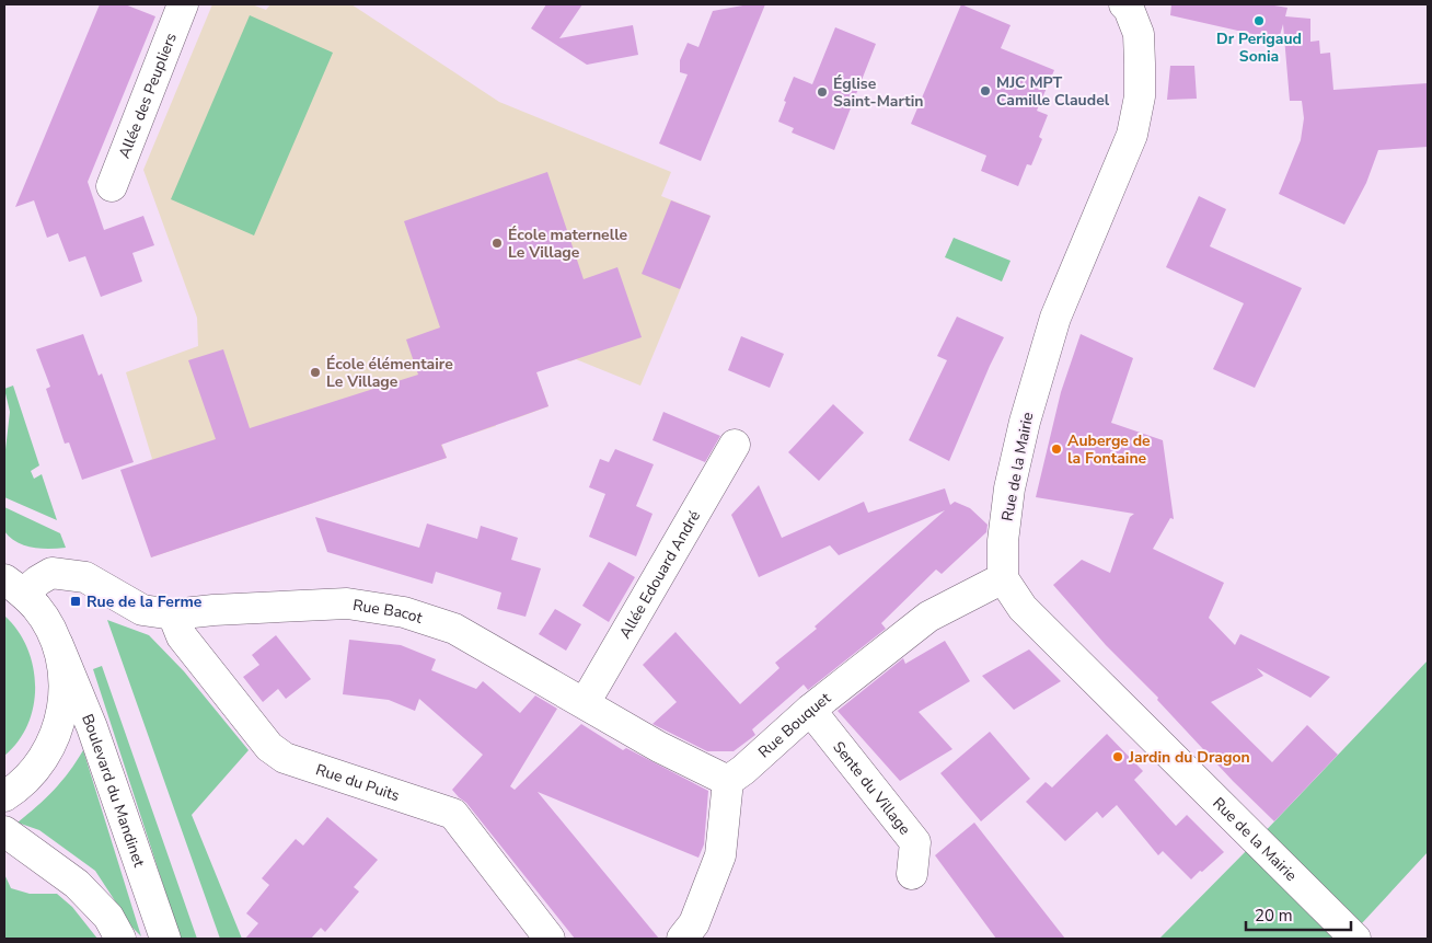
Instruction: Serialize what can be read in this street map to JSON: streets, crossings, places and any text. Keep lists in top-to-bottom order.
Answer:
{
  "streets": {
    "street": [
      "Allée des Peupliers",
      "Rue de la Mairie",
      "Allée Edouard André",
      "Rue Bacot",
      "Rue Bouquet",
      "Rue du Puits",
      "Sente du Village",
      "Boulevard du Mandinet"
    ]
  },
  "crossings": [
    ["Rue de la Mairie", "Rue Bouquet"],
    ["Allée Edouard André", "Rue Bacot"],
    ["Rue Bacot", "Rue Bouquet"],
    ["Rue Bacot", "Rue du Puits"],
    ["Rue Bouquet", "Sente du Village"]
  ],
  "places": {
    "other": [
      "Dr Perigaud Sonia",
      "MJC MPT Camille Claudel",
      "Église Saint-Martin",
      "École maternelle Le Village",
      "École élémentaire Le Village",
      "Auberge de la Fontaine",
      "Jardin du Dragon"
    ],
    "transit": ["Rue de la Ferme"]
  },
  "scale_bar": "20 m"
}
